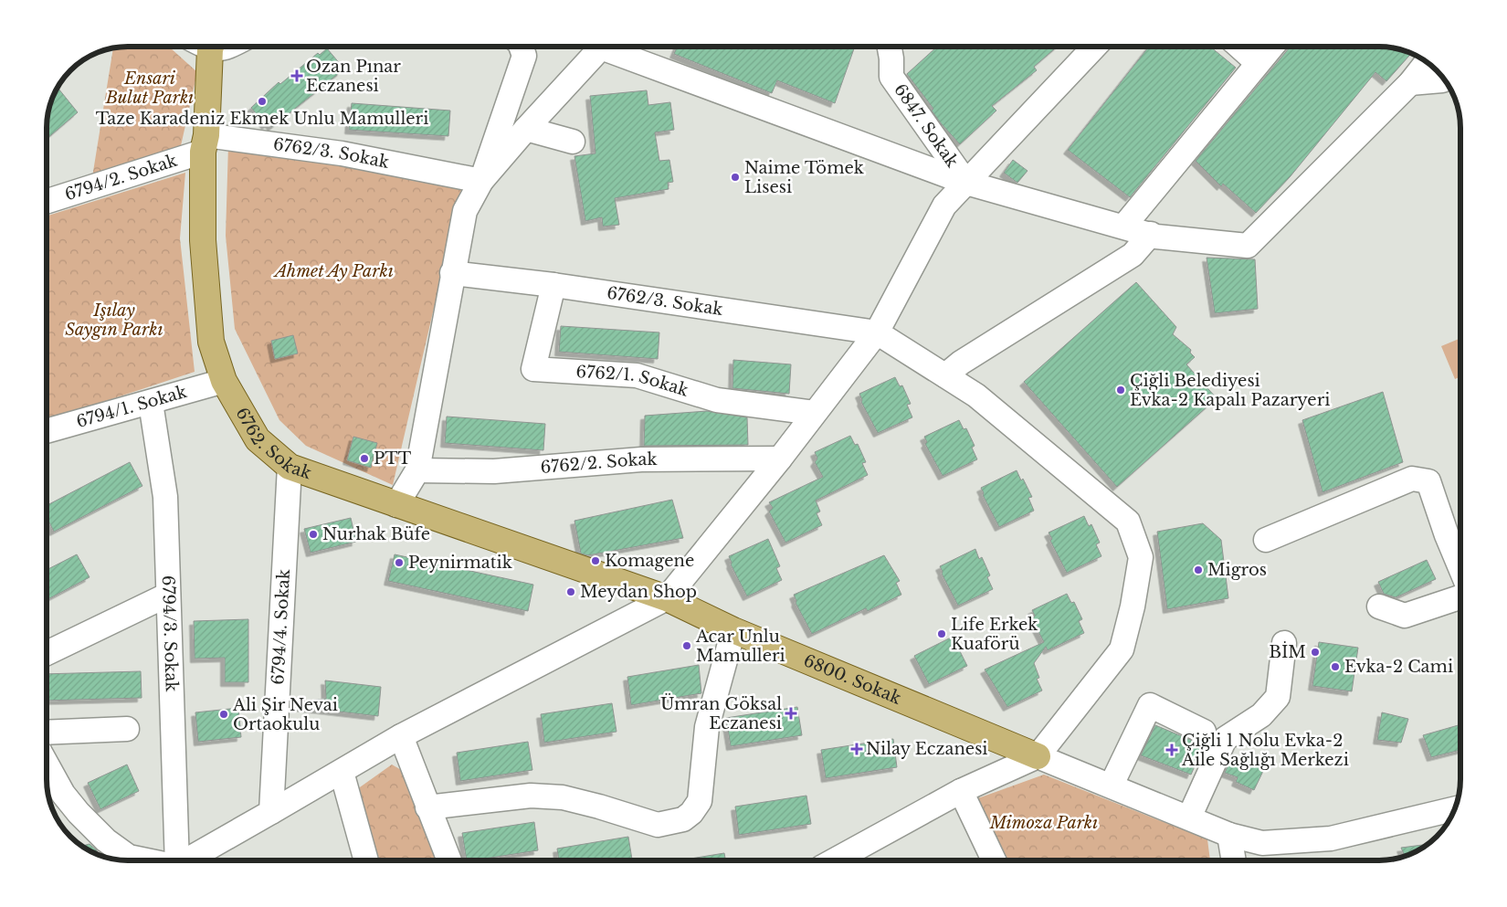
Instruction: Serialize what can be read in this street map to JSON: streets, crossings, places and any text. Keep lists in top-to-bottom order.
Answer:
{
  "streets": {
    "main road": ["6762. Sokak", "6800. Sokak"],
    "street": [
      "6847. Sokak",
      "6762/3. Sokak",
      "6794/2. Sokak",
      "6762/1. Sokak",
      "6794/1. Sokak",
      "6762/2. Sokak",
      "6794/4. Sokak",
      "6794/3. Sokak"
    ]
  },
  "crossings": [
    ["6762/3. Sokak", "6794/2. Sokak"],
    ["6762/3. Sokak", "6762/1. Sokak"],
    ["6762/3. Sokak", "6762. Sokak"],
    ["6794/2. Sokak", "6762. Sokak"],
    ["6794/1. Sokak", "6762. Sokak"],
    ["6794/1. Sokak", "6794/3. Sokak"],
    ["6762. Sokak", "6794/4. Sokak"],
    ["6762. Sokak", "6800. Sokak"]
  ],
  "parks": [
    "Ensari Bulut Parkı",
    "Ahmet Ay Parkı",
    "Işılay Saygın Parkı",
    "Mimoza Parkı"
  ],
  "places": {
    "health": [
      "Ozan Pınar Eczanesi",
      "Ümran Göksal Eczanesi",
      "Nilay Eczanesi",
      "Çiğli 1 Nolu Evka-2 Aile Sağlığı Merkezi"
    ],
    "other": [
      "Taze Karadeniz Ekmek Unlu Mamulleri",
      "Naime Tömek Lisesi",
      "Çiğli Belediyesi Evka-2 Kapalı Pazaryeri",
      "PTT",
      "Nurhak Büfe",
      "Komagene",
      "Peynirmatik",
      "Migros",
      "Meydan Shop",
      "Life Erkek Kuaförü",
      "Acar Unlu Mamulleri",
      "BİM",
      "Evka-2 Cami",
      "Ali Şir Nevai Ortaokulu"
    ]
  }
}
